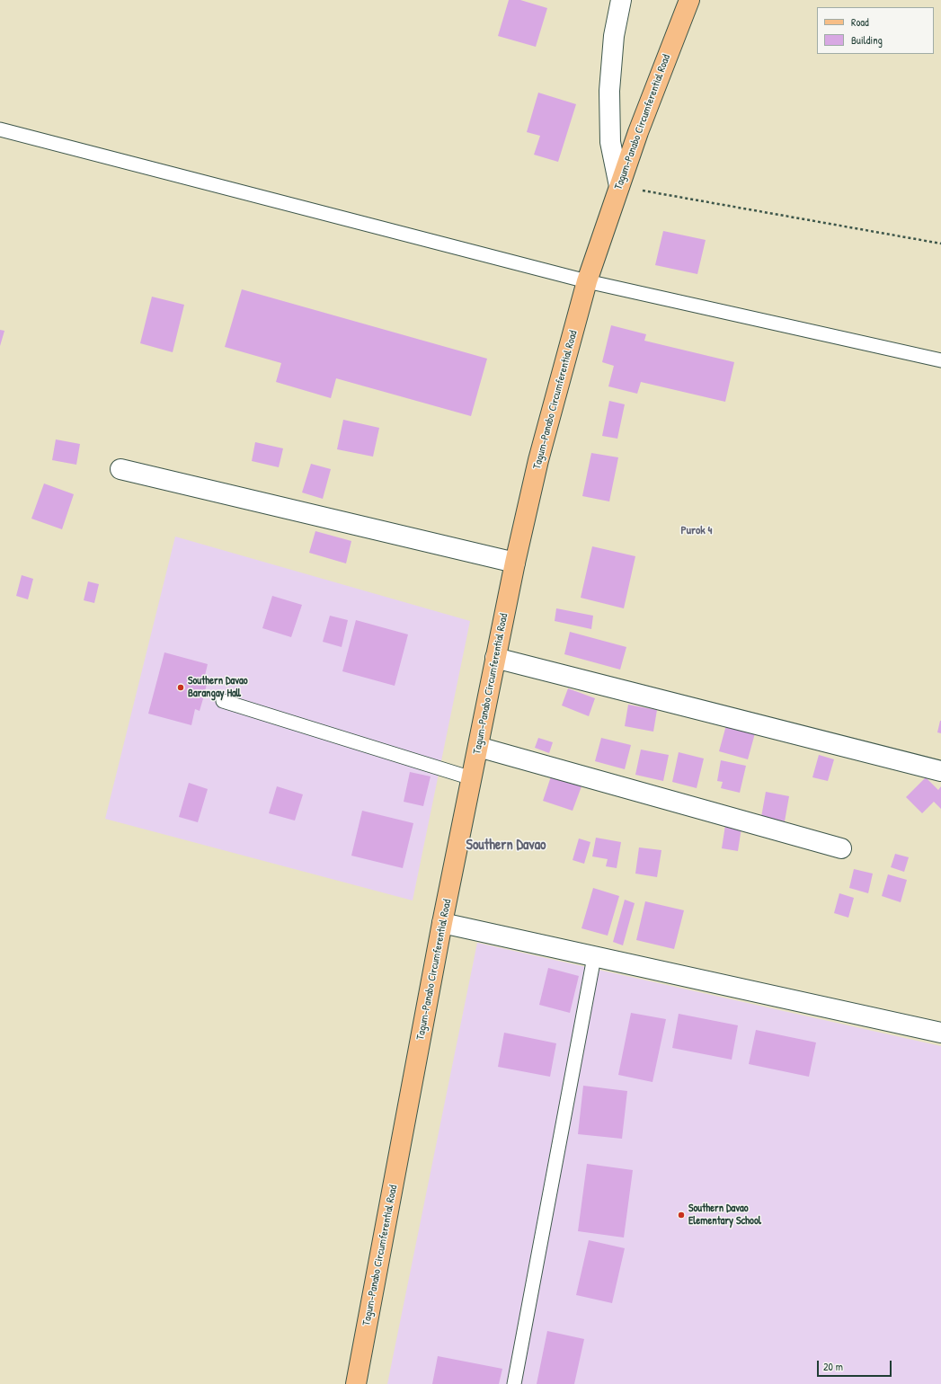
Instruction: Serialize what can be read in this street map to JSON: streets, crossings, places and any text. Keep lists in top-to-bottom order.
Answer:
{
  "streets": {
    "main road": ["Tagum-Panabo Circumferential Road"]
  },
  "districts": ["Purok 4", "Southern Davao"],
  "places": ["Southern Davao Barangay Hall", "Southern Davao Elementary School"],
  "legend": ["Road", "Building"],
  "scale_bar": "20 m"
}
